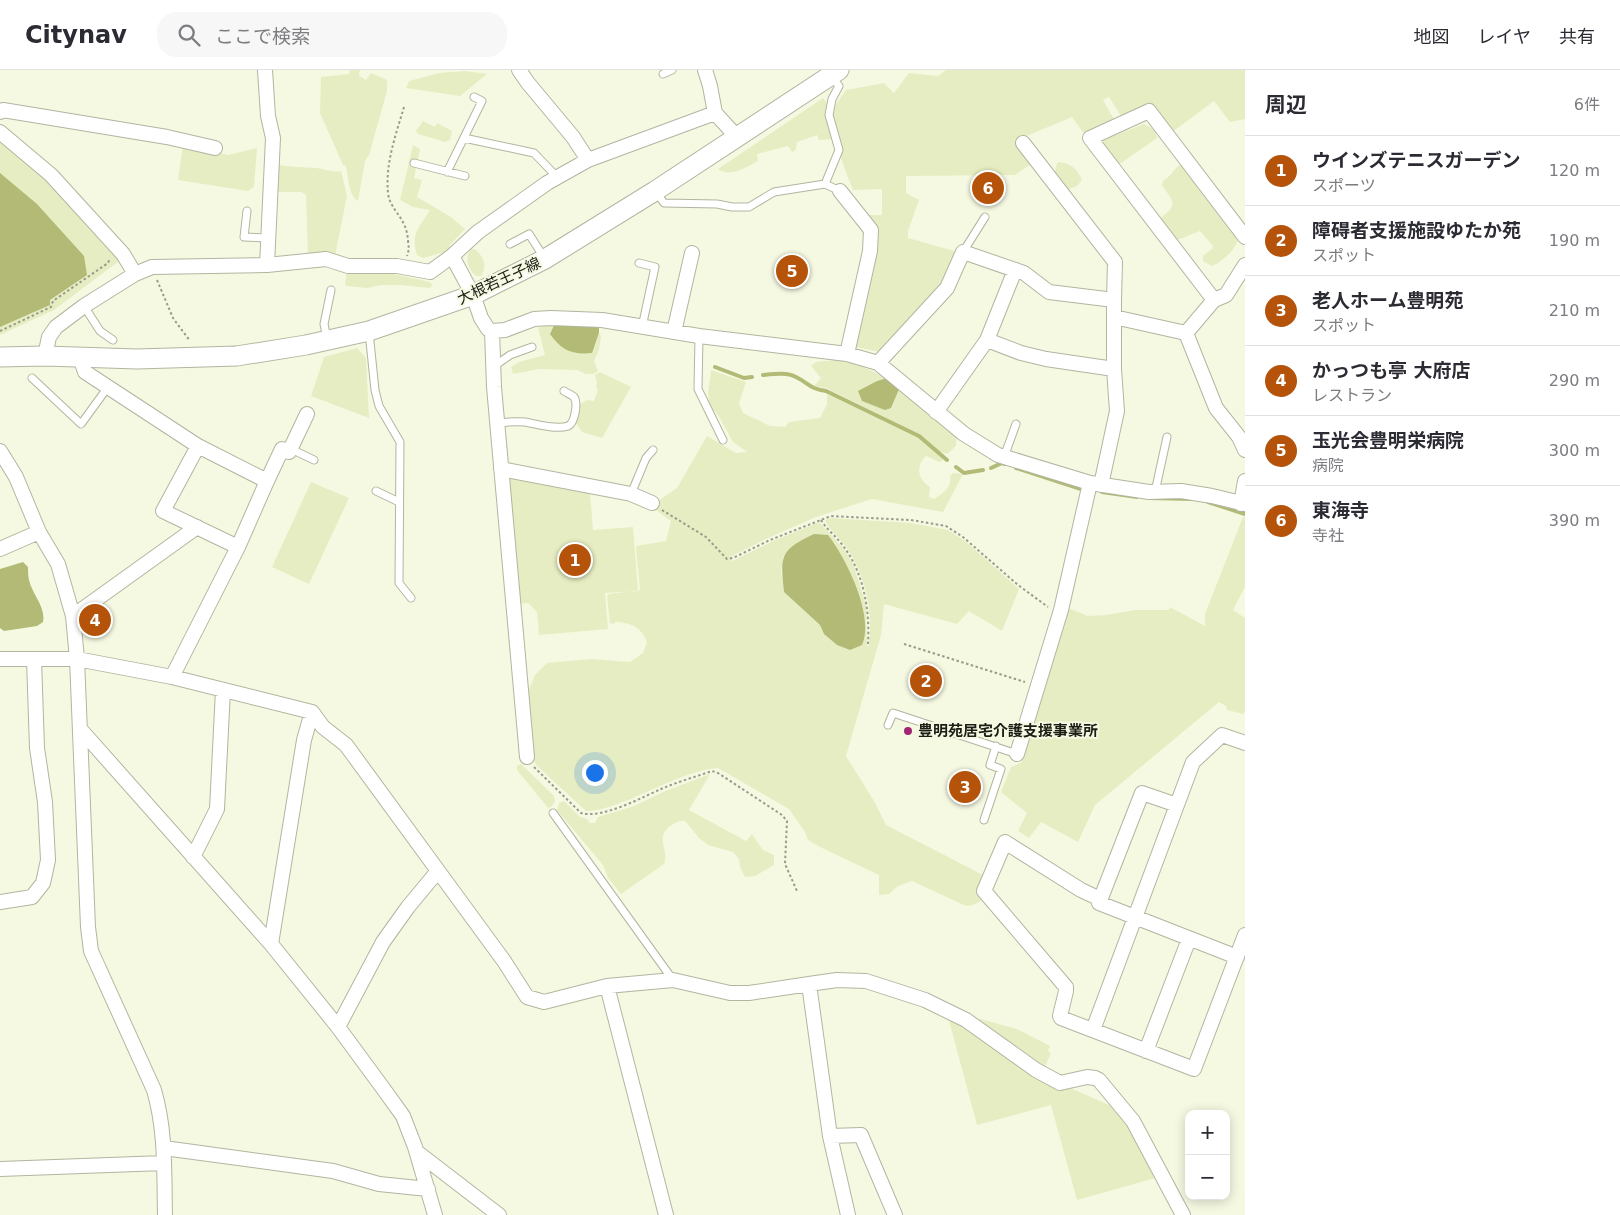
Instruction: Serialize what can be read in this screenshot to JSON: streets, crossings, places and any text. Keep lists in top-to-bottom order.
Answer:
{
  "streets": {
    "street": ["大根若王子線"]
  },
  "places": ["豊明苑居宅介護支援事業所"],
  "page": {
    "header": "Citynav",
    "search": "ここで検索",
    "nav": ["地図", "レイヤ", "共有"],
    "heading": ["周辺", "6件"],
    "list": [
      {
        "mark": "1",
        "name": "ウインズテニスガーデン",
        "note": "スポーツ",
        "value": "120 m"
      },
      {
        "mark": "2",
        "name": "障碍者支援施設ゆたか苑",
        "note": "スポット",
        "value": "190 m"
      },
      {
        "mark": "3",
        "name": "老人ホーム豊明苑",
        "note": "スポット",
        "value": "210 m"
      },
      {
        "mark": "4",
        "name": "かっつも亭 大府店",
        "note": "レストラン",
        "value": "290 m"
      },
      {
        "mark": "5",
        "name": "玉光会豊明栄病院",
        "note": "病院",
        "value": "300 m"
      },
      {
        "mark": "6",
        "name": "東海寺",
        "note": "寺社",
        "value": "390 m"
      }
    ],
    "pins": [
      "6",
      "5",
      "1",
      "4",
      "2",
      "3"
    ],
    "map_buttons": ["+", "−"]
  }
}
